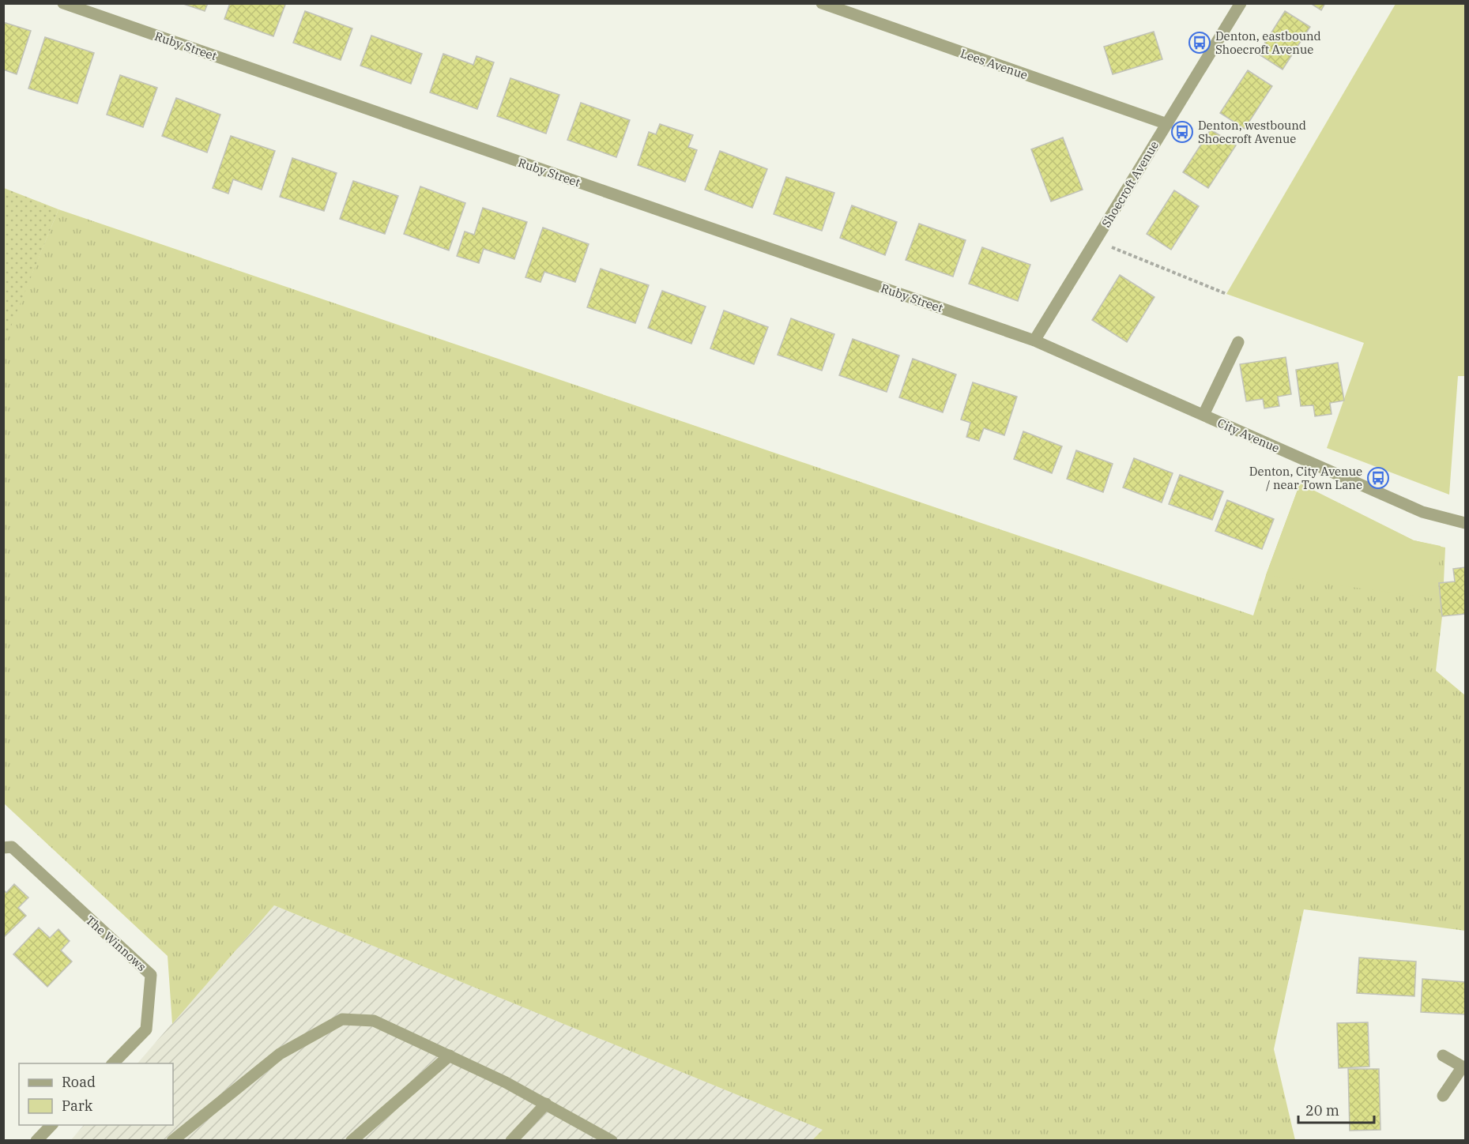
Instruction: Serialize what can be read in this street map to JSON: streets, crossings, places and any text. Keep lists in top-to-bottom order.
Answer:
{
  "streets": {
    "street": [
      "Ruby Street",
      "Lees Avenue",
      "Shoecroft Avenue",
      "City Avenue",
      "The Winnows"
    ]
  },
  "crossings": [
    ["Ruby Street", "Shoecroft Avenue"],
    ["Ruby Street", "City Avenue"],
    ["Lees Avenue", "Shoecroft Avenue"],
    ["Shoecroft Avenue", "City Avenue"]
  ],
  "places": {
    "bus stop": ["Denton, eastbound Shoecroft Avenue", "Denton, westbound Shoecroft Avenue", "Denton, City Avenue / near Town Lane"]
  },
  "legend": ["Road", "Park"],
  "scale_bar": "20 m"
}
